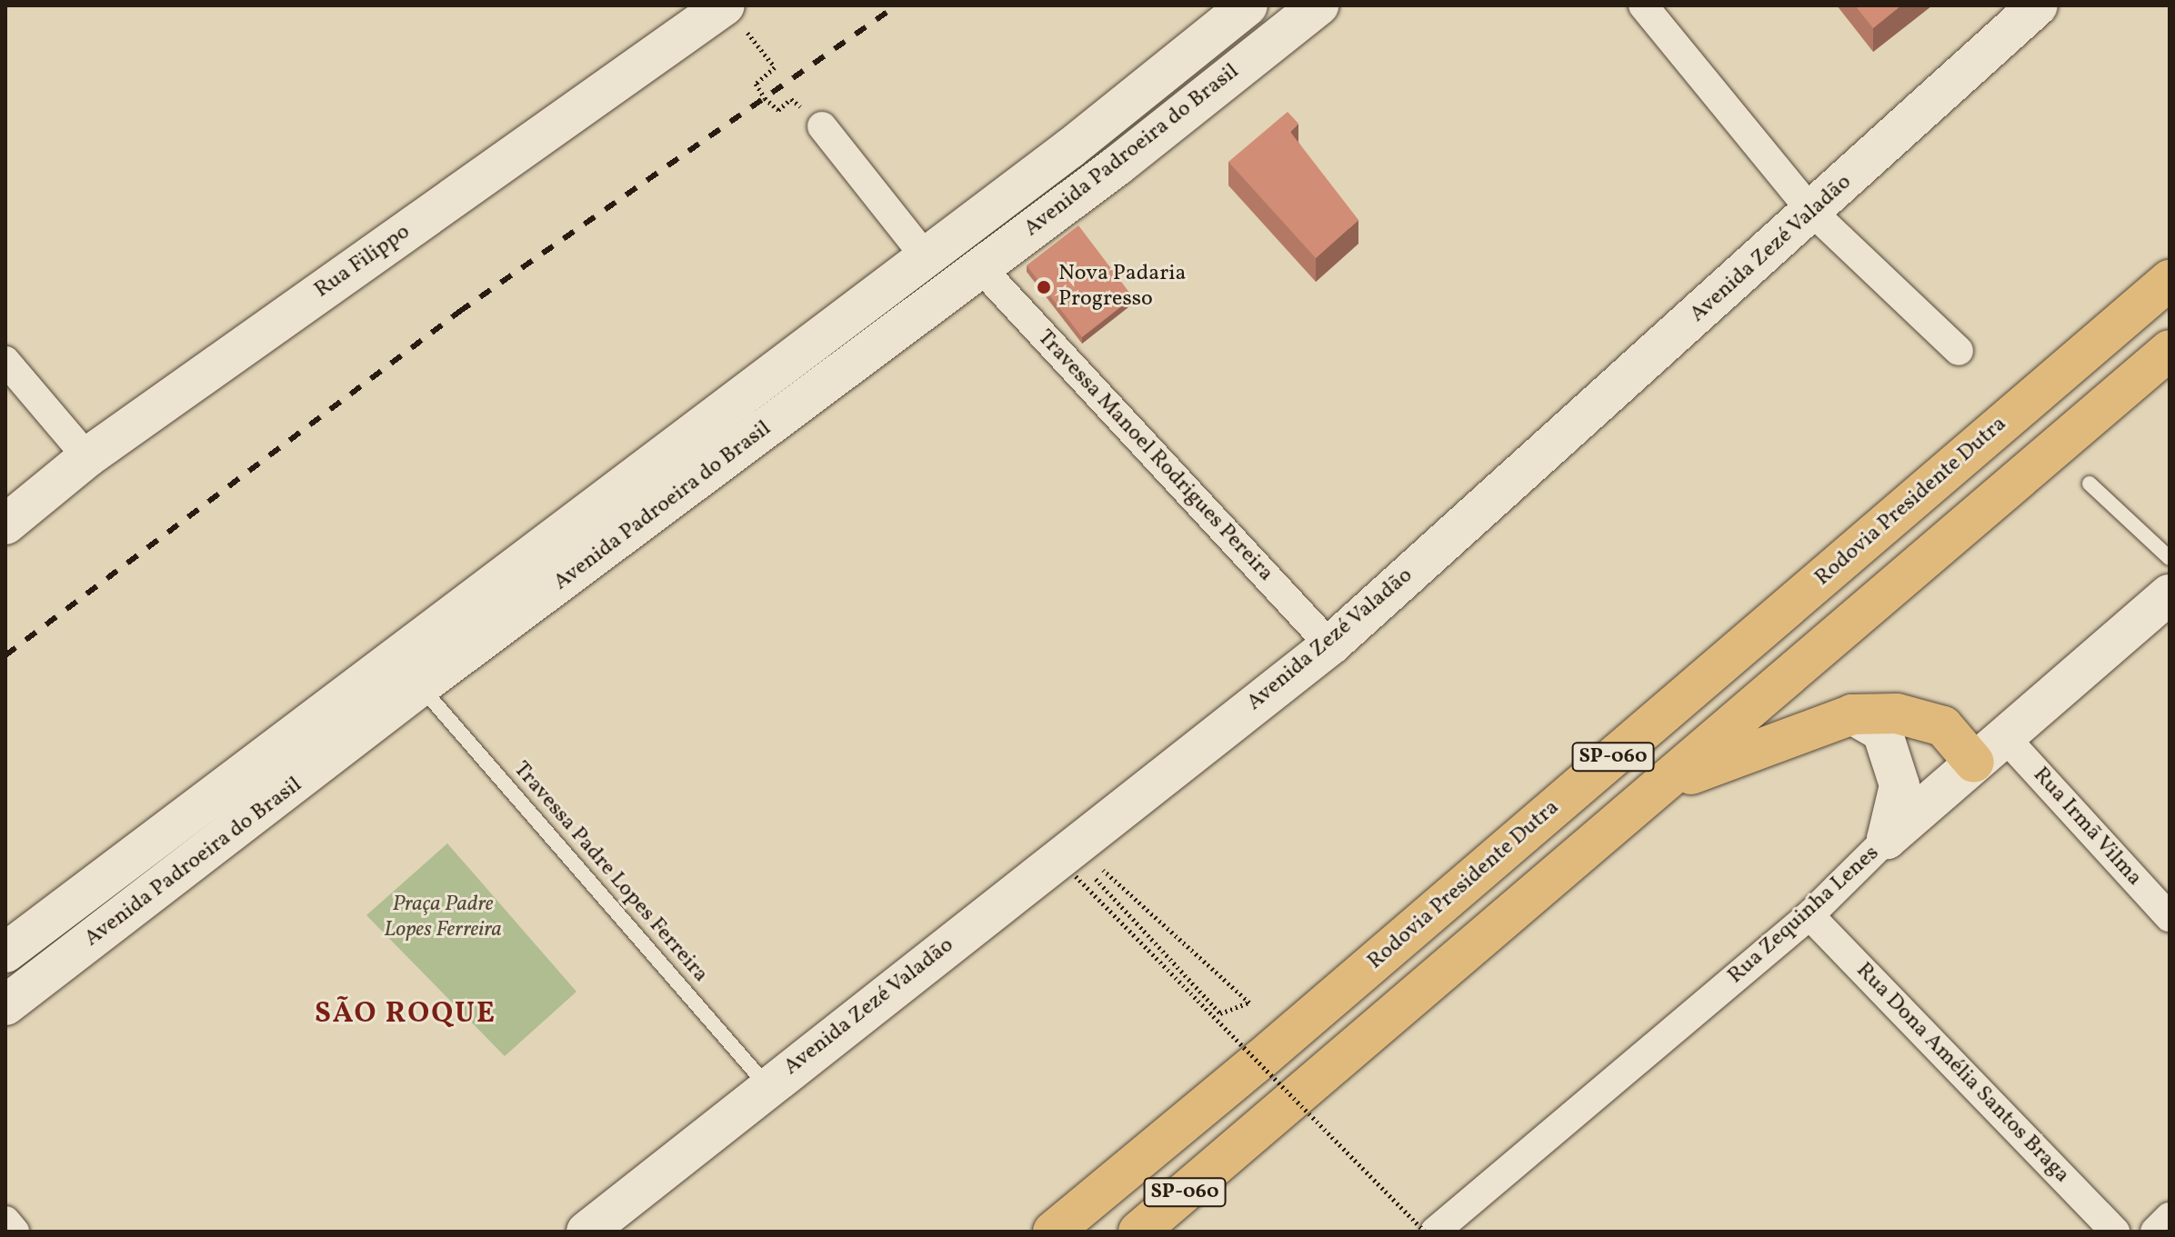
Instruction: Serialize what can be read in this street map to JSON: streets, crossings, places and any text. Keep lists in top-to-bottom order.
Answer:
{
  "streets": {
    "highway": ["Rodovia Presidente Dutra", "SP-060"],
    "street": [
      "Avenida Padroeira do Brasil",
      "Avenida Zezé Valadão",
      "Rua Filippo",
      "Travessa Manoel Rodrigues Pereira",
      "Rua Irmã Vilma",
      "Rua Zequinha Lenes",
      "Rua Dona Amélia Santos Braga"
    ],
    "lane": ["Travessa Padre Lopes Ferreira"]
  },
  "crossings": [
    ["Avenida Padroeira do Brasil", "Travessa Manoel Rodrigues Pereira"],
    ["Avenida Padroeira do Brasil", "Travessa Padre Lopes Ferreira"],
    ["Avenida Zezé Valadão", "Travessa Manoel Rodrigues Pereira"],
    ["Avenida Zezé Valadão", "Travessa Padre Lopes Ferreira"],
    ["Rua Irmã Vilma", "Rua Zequinha Lenes"],
    ["Rua Zequinha Lenes", "Rua Dona Amélia Santos Braga"]
  ],
  "districts": ["SÃO ROQUE"],
  "parks": ["Praça Padre Lopes Ferreira"],
  "places": ["Nova Padaria Progresso"]
}
